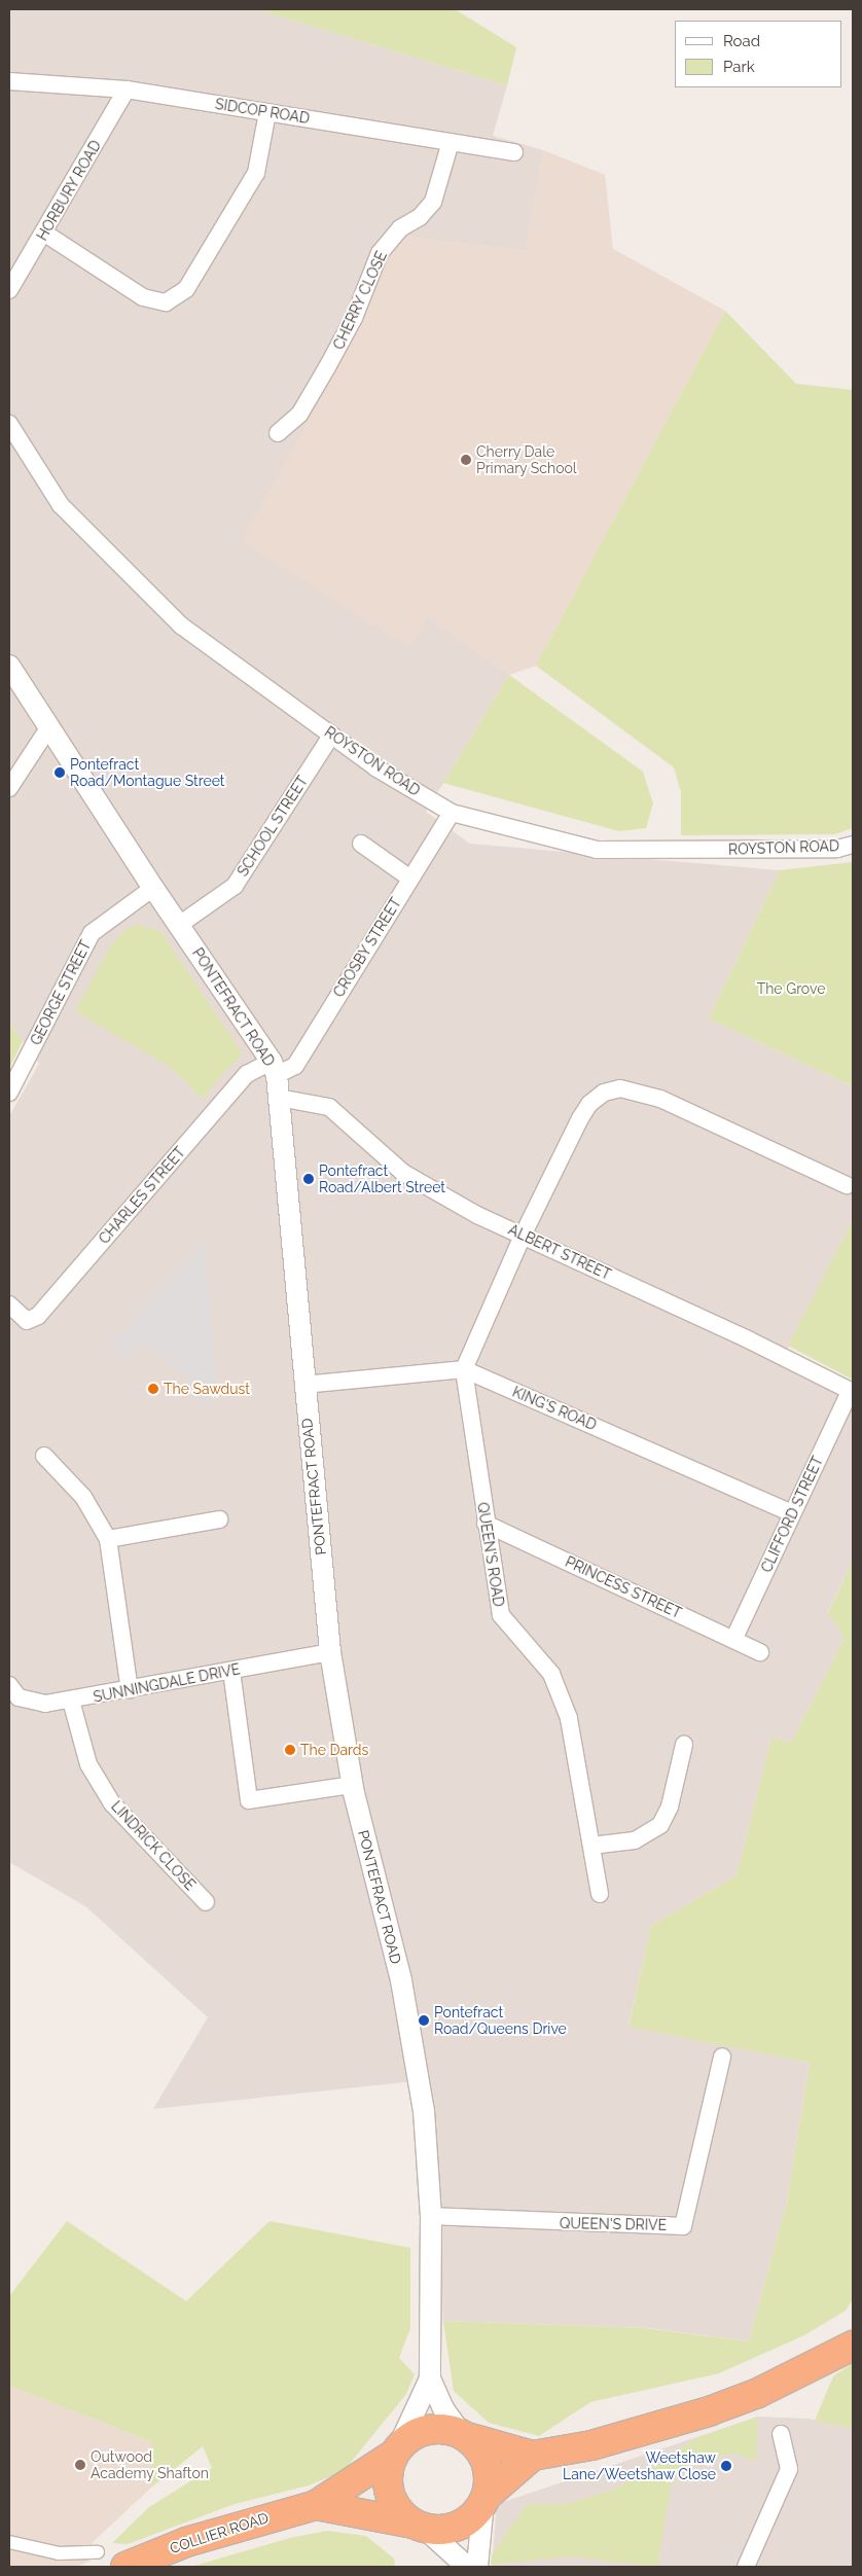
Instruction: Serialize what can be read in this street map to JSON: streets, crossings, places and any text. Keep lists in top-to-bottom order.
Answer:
{
  "streets": {
    "highway": ["COLLIER ROAD"],
    "street": [
      "SIDCOP ROAD",
      "HORBURY ROAD",
      "CHERRY CLOSE",
      "ROYSTON ROAD",
      "SCHOOL STREET",
      "CROSBY STREET",
      "GEORGE STREET",
      "PONTEFRACT ROAD",
      "CHARLES STREET",
      "ALBERT STREET",
      "KING'S ROAD",
      "CLIFFORD STREET",
      "QUEEN'S ROAD",
      "PRINCESS STREET",
      "SUNNINGDALE DRIVE",
      "LINDRICK CLOSE",
      "QUEEN'S DRIVE"
    ]
  },
  "crossings": [
    ["SIDCOP ROAD", "HORBURY ROAD"],
    ["SIDCOP ROAD", "CHERRY CLOSE"],
    ["ROYSTON ROAD", "SCHOOL STREET"],
    ["ROYSTON ROAD", "CROSBY STREET"],
    ["SCHOOL STREET", "PONTEFRACT ROAD"],
    ["CROSBY STREET", "PONTEFRACT ROAD"],
    ["CROSBY STREET", "CHARLES STREET"],
    ["GEORGE STREET", "PONTEFRACT ROAD"],
    ["PONTEFRACT ROAD", "CHARLES STREET"],
    ["PONTEFRACT ROAD", "ALBERT STREET"],
    ["PONTEFRACT ROAD", "KING'S ROAD"],
    ["PONTEFRACT ROAD", "SUNNINGDALE DRIVE"],
    ["PONTEFRACT ROAD", "QUEEN'S DRIVE"],
    ["PONTEFRACT ROAD", "COLLIER ROAD"],
    ["ALBERT STREET", "CLIFFORD STREET"],
    ["KING'S ROAD", "CLIFFORD STREET"],
    ["KING'S ROAD", "QUEEN'S ROAD"],
    ["CLIFFORD STREET", "PRINCESS STREET"],
    ["QUEEN'S ROAD", "PRINCESS STREET"],
    ["SUNNINGDALE DRIVE", "LINDRICK CLOSE"]
  ],
  "parks": ["The Grove"],
  "places": [
    "Cherry Dale Primary School",
    "Pontefract Road/Montague Street",
    "Pontefract Road/Albert Street",
    "The Sawdust",
    "The Dards",
    "Pontefract Road/Queens Drive",
    "Outwood Academy Shafton",
    "Weetshaw Lane/Weetshaw Close"
  ],
  "legend": ["Road", "Park"]
}
